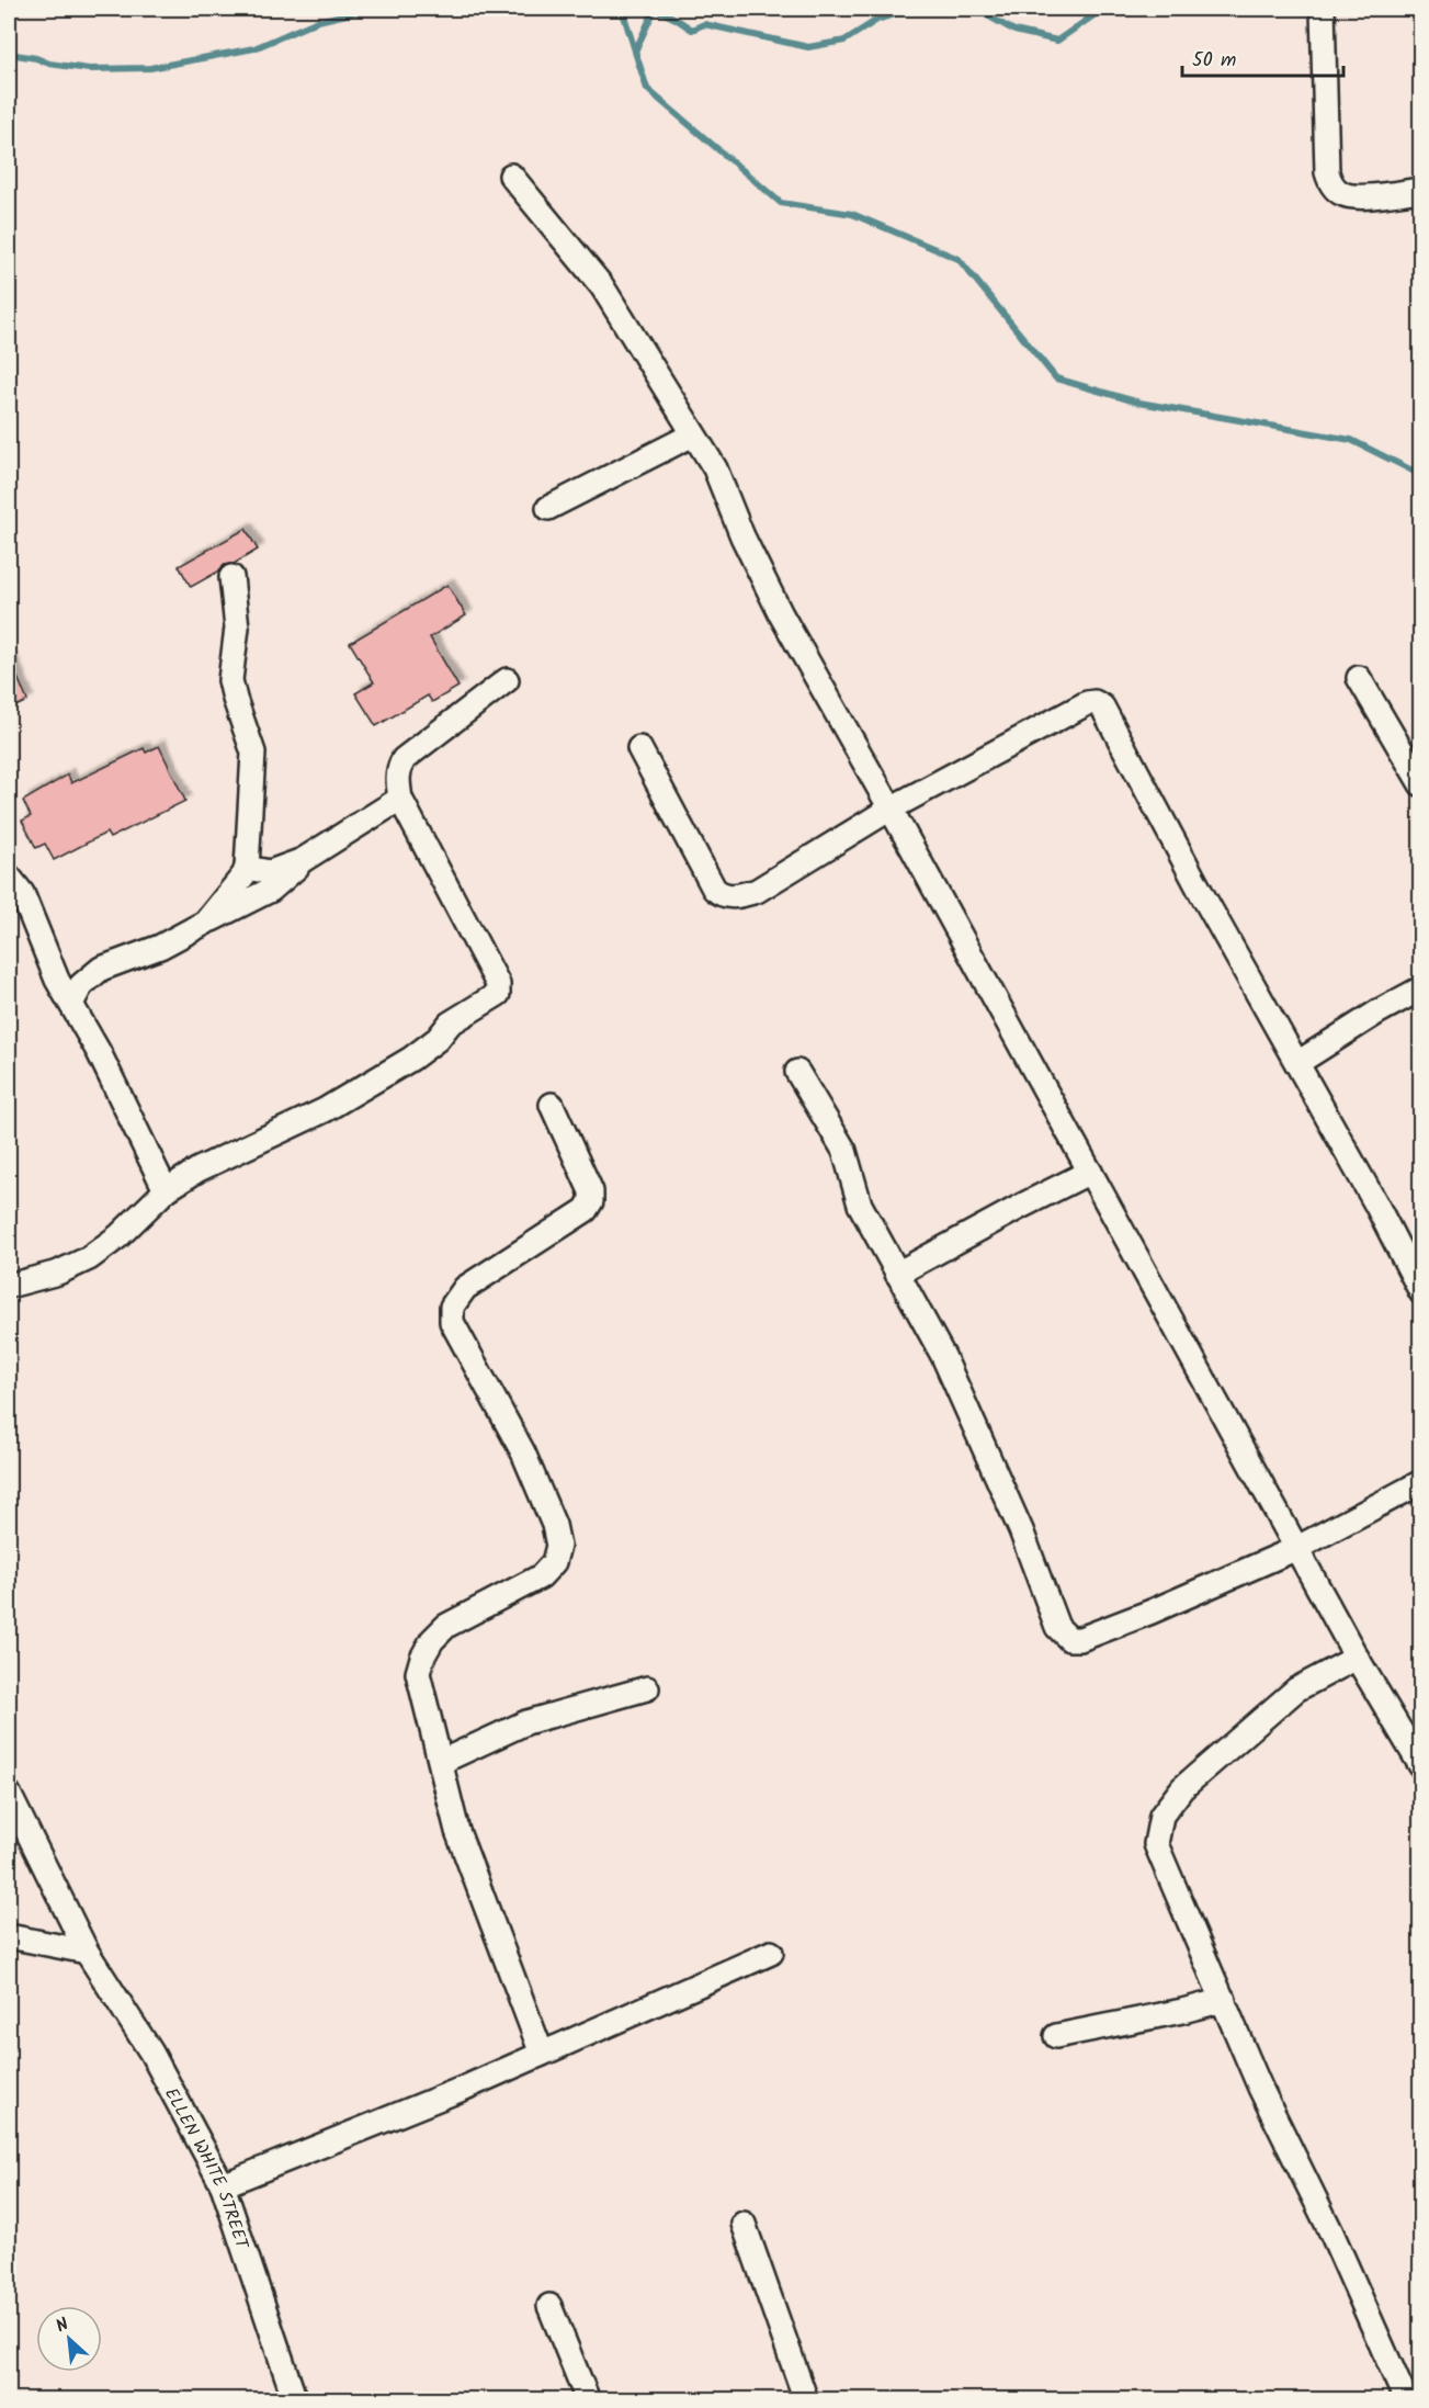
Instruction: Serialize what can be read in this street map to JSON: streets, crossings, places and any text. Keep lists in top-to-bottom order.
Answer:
{
  "streets": {
    "street": ["ELLEN WHITE STREET"]
  },
  "scale_bar": "50 m",
  "north": "top left"
}
